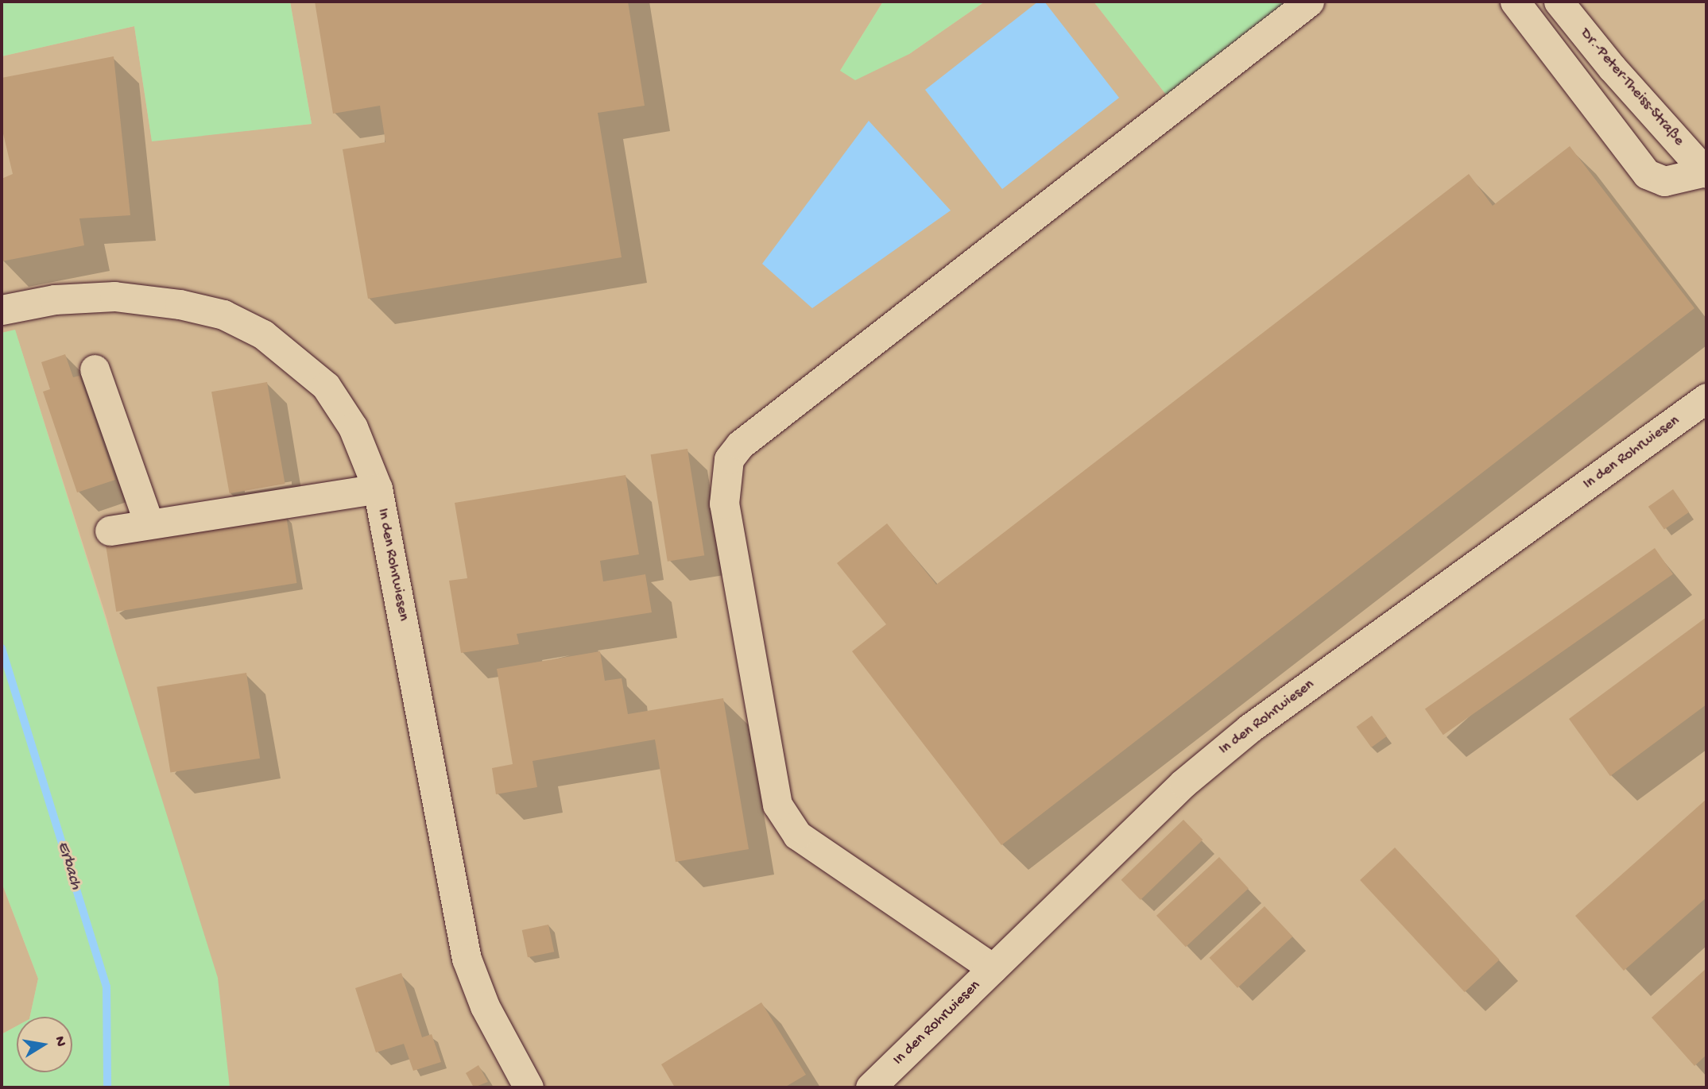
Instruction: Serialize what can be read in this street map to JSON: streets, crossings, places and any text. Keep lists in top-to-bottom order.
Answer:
{
  "streets": {
    "street": ["Dr.-Peter-Theiss-Straße", "In den Rohrwiesen"]
  },
  "water": ["Erbach"],
  "north": "right"
}
